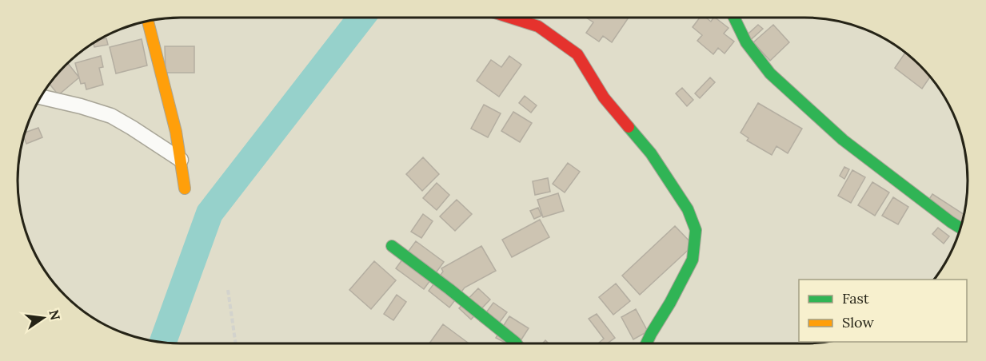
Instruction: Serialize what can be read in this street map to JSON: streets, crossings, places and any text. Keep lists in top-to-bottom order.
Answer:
{
  "legend": ["Fast", "Slow"],
  "north": "right"
}
